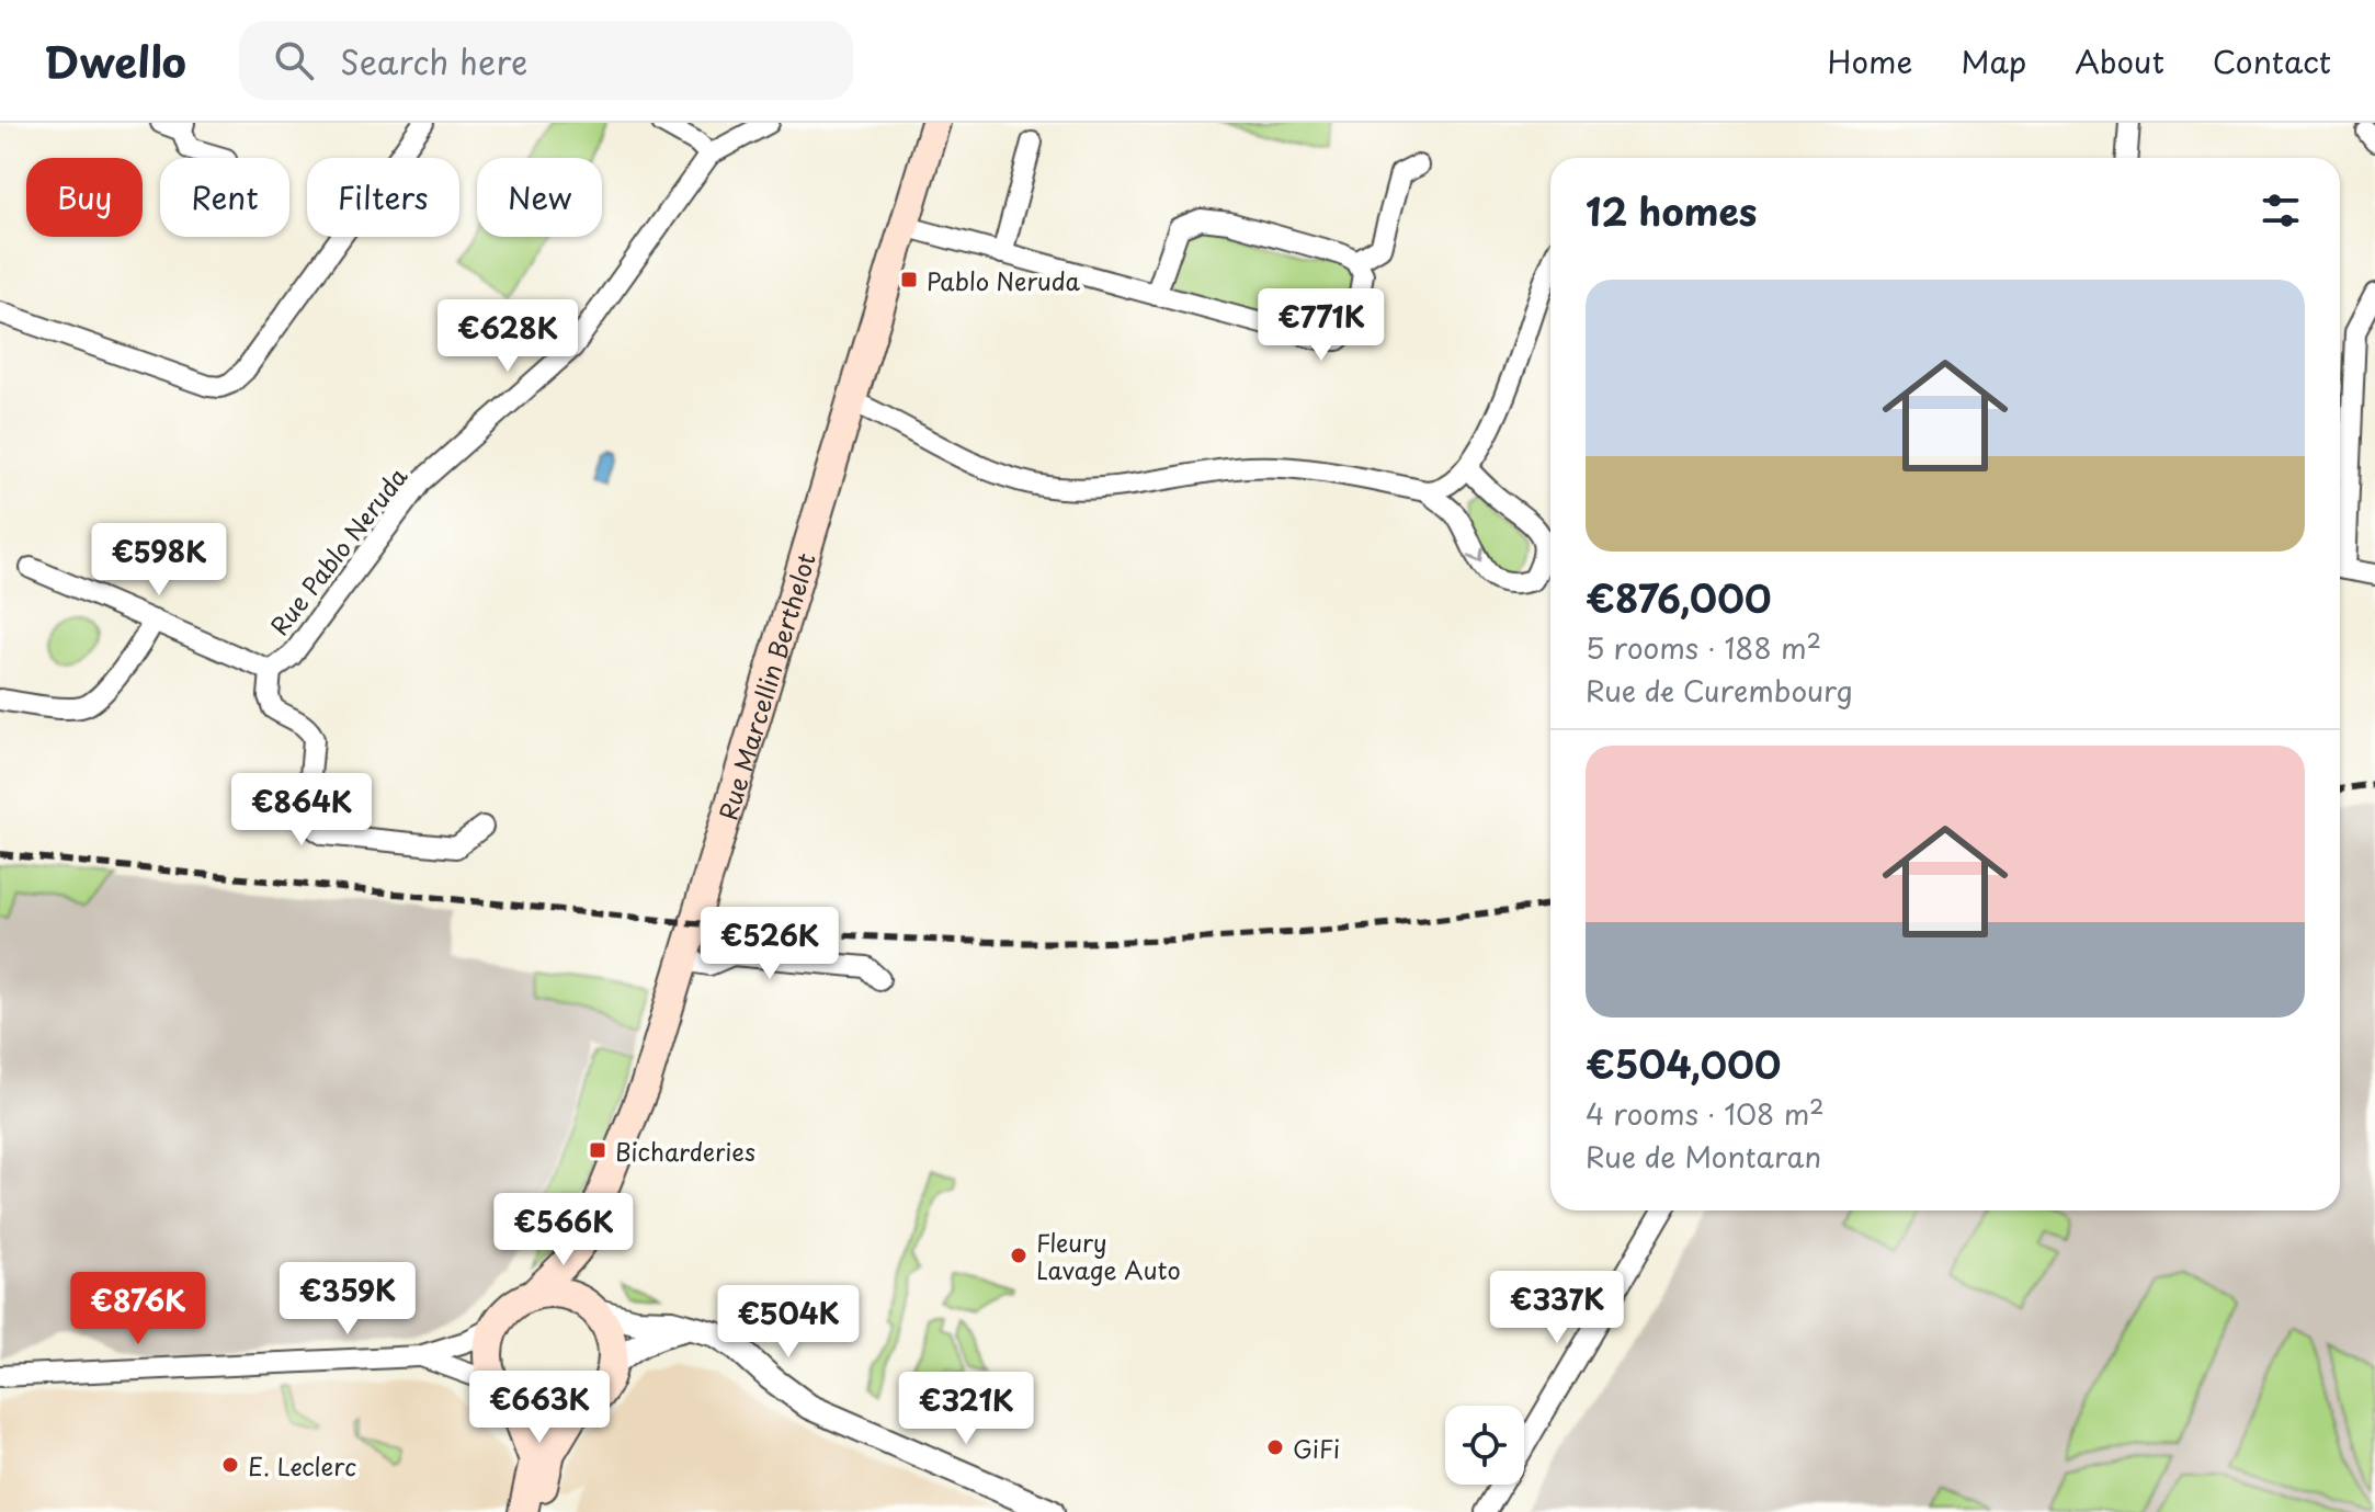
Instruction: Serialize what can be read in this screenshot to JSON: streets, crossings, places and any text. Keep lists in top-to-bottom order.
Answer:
{
  "streets": {
    "main road": ["Rue Marcellin Berthelot"],
    "street": ["Rue Pablo Neruda"]
  },
  "places": {
    "transit": ["Pablo Neruda", "Bicharderies"],
    "other": ["Fleury Lavage Auto", "GiFi", "E. Leclerc"]
  },
  "page": {
    "header": "Dwello",
    "search": "Search here",
    "nav": [
      "Home",
      "Map",
      "About",
      "Contact"
    ],
    "chip": [
      "Buy",
      "Rent",
      "Filters",
      "New"
    ],
    "heading": "12 homes",
    "list": [
      {
        "name": "€876,000",
        "note": "5 rooms · 188 m² · Rue de Curembourg"
      },
      {
        "name": "€504,000",
        "note": "4 rooms · 108 m² · Rue de Montaran"
      }
    ],
    "price": [
      "€771K",
      "€628K",
      "€598K",
      "€864K",
      "€526K",
      "€566K",
      "€359K",
      "€337K",
      "€876K",
      "€504K",
      "€663K",
      "€321K"
    ]
  }
}
